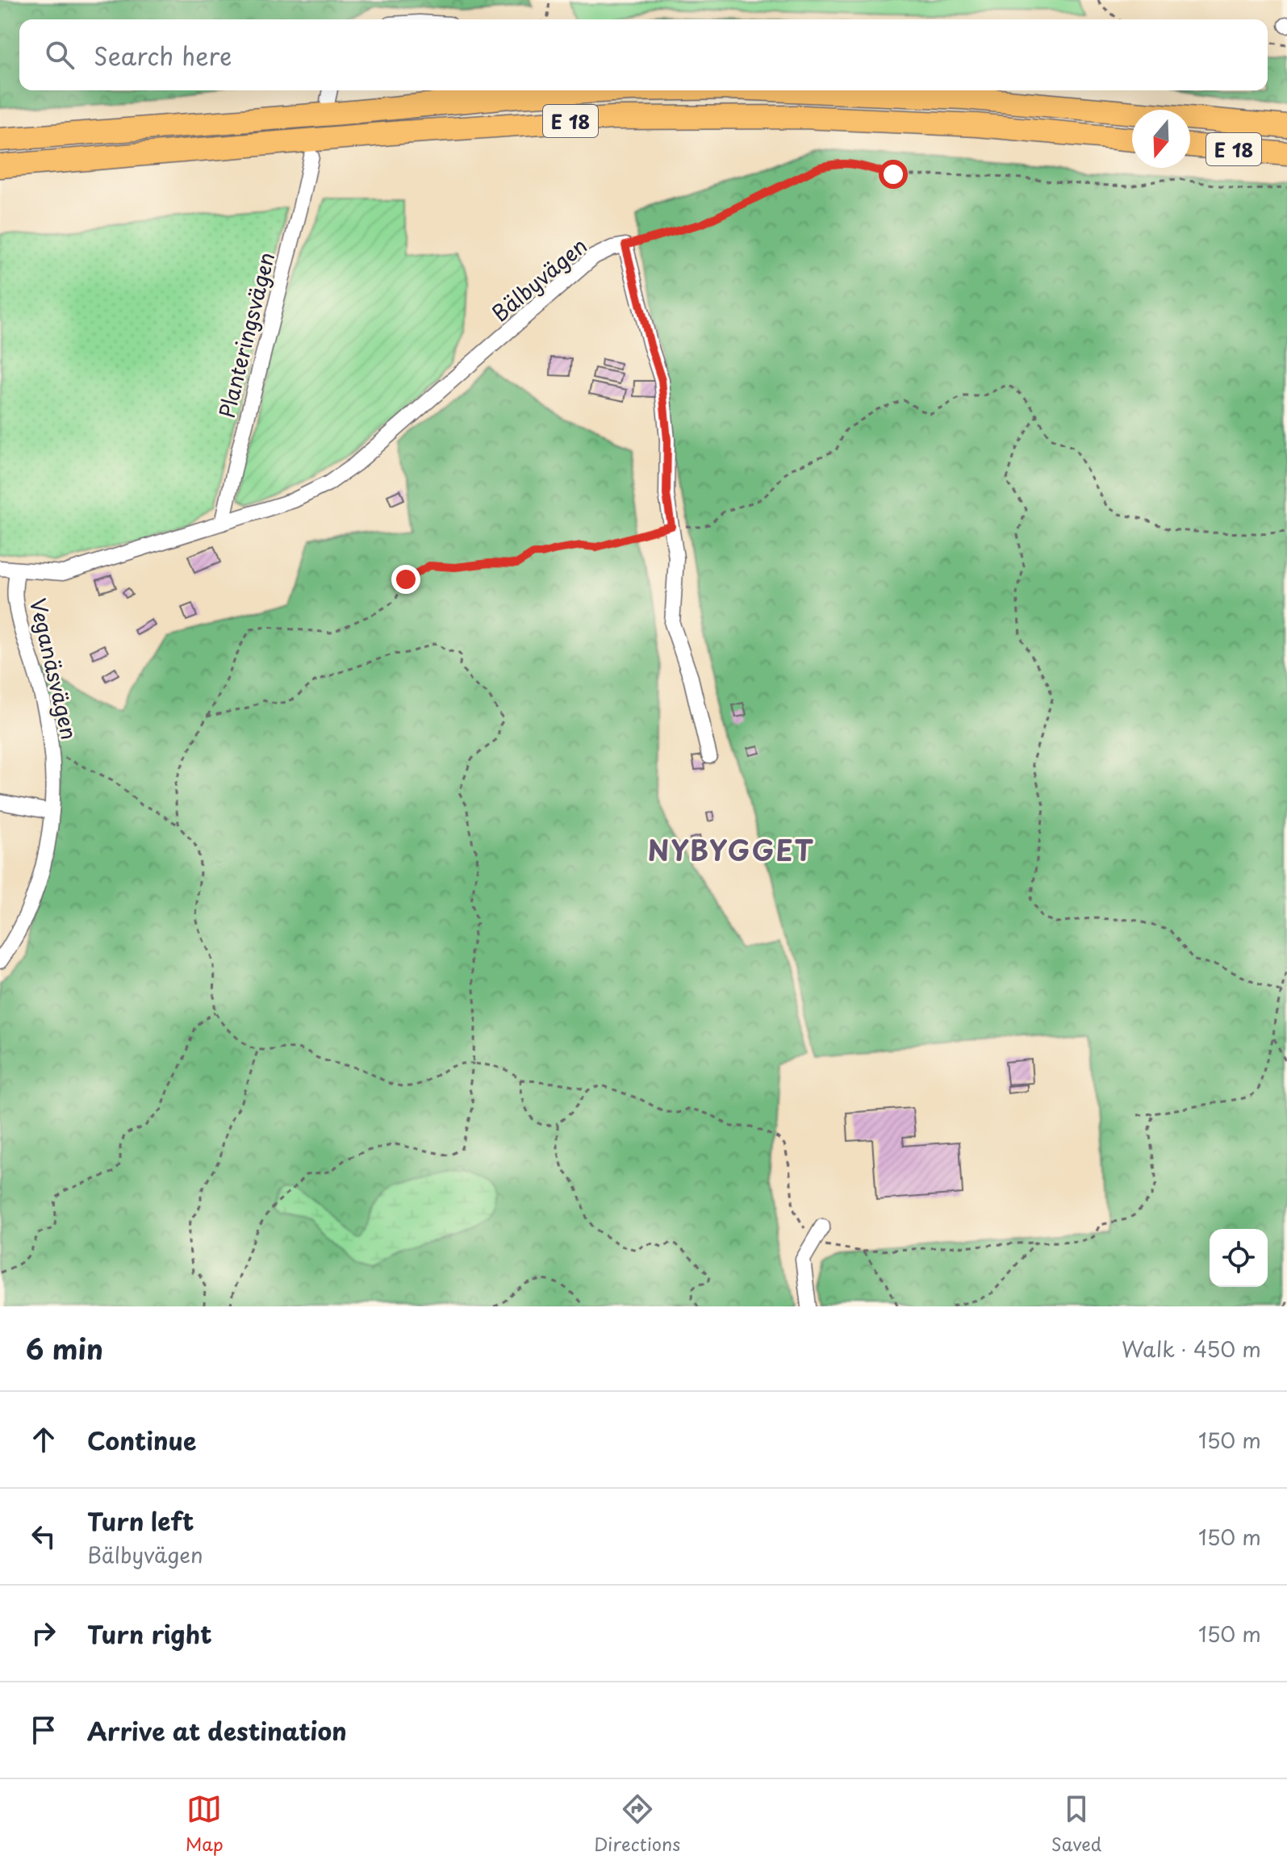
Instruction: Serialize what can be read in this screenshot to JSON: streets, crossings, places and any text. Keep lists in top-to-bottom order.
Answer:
{
  "streets": {
    "highway": ["E 18"],
    "street": ["Bälbyvägen", "Planteringsvägen", "Veganäsvägen"]
  },
  "crossings": [
    ["Bälbyvägen", "Planteringsvägen"],
    ["Bälbyvägen", "Veganäsvägen"]
  ],
  "districts": ["NYBYGGET"],
  "north": "bottom",
  "page": {
    "search": "Search here",
    "heading": ["6 min", "Walk · 450 m"],
    "list": [
      ["Continue", "150 m"],
      ["Turn left", "Bälbyvägen", "150 m"],
      ["Turn right", "150 m"],
      "Arrive at destination"
    ],
    "nav": ["Map", "Directions", "Saved"]
  }
}
